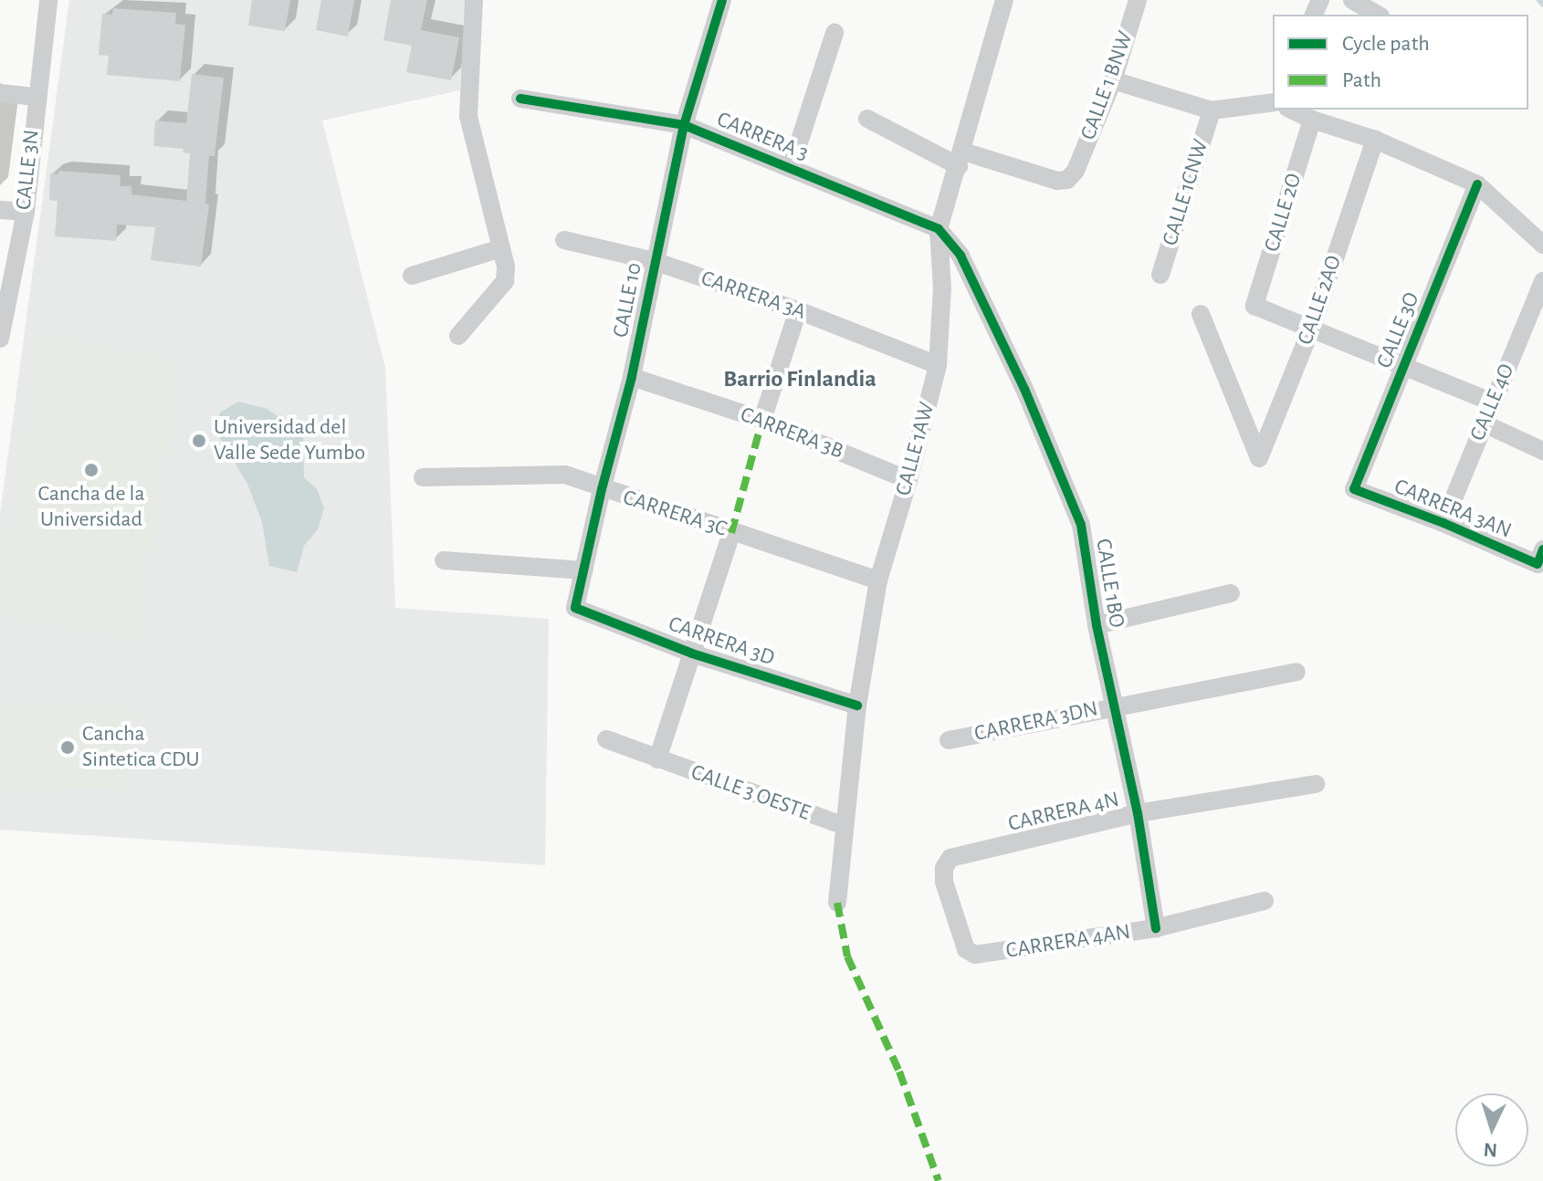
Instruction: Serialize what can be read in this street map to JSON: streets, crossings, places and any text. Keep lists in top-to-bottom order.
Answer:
{
  "streets": {
    "street": [
      "CALLE 1 BNW",
      "CARRERA 3",
      "CALLE 3N",
      "CALLE 1CNW",
      "CALLE 2O",
      "CARRERA 3A",
      "CALLE 10",
      "CALLE 2AO",
      "CALLE 3O",
      "CALLE 4O",
      "CARRERA 3B",
      "CALLE 1AW",
      "CARRERA 3AN",
      "CARRERA 3C",
      "CALLE 1BO",
      "CARRERA 3D",
      "CARRERA 3DN",
      "CALLE 3 OESTE",
      "CARRERA 4N",
      "CARRERA 4AN"
    ]
  },
  "crossings": [
    ["CALLE 1 BNW", "CALLE 1AW"],
    ["CARRERA 3", "CALLE 10"],
    ["CARRERA 3", "CALLE 1AW"],
    ["CARRERA 3", "CALLE 1BO"],
    ["CALLE 2O", "CALLE 2AO"],
    ["CARRERA 3A", "CALLE 10"],
    ["CARRERA 3A", "CALLE 1AW"],
    ["CALLE 10", "CARRERA 3B"],
    ["CALLE 10", "CARRERA 3C"],
    ["CALLE 10", "CARRERA 3D"],
    ["CALLE 3O", "CARRERA 3AN"],
    ["CALLE 4O", "CARRERA 3AN"],
    ["CARRERA 3B", "CALLE 1AW"],
    ["CALLE 1AW", "CARRERA 3C"],
    ["CALLE 1AW", "CALLE 1BO"],
    ["CALLE 1AW", "CARRERA 3D"],
    ["CALLE 1AW", "CALLE 3 OESTE"],
    ["CALLE 1BO", "CARRERA 3DN"],
    ["CALLE 1BO", "CARRERA 4N"],
    ["CALLE 1BO", "CARRERA 4AN"],
    ["CARRERA 4N", "CARRERA 4AN"]
  ],
  "districts": ["Barrio Finlandia"],
  "places": ["Universidad del Valle Sede Yumbo", "Cancha de la Universidad", "Cancha Sintetica CDU"],
  "legend": ["Cycle path", "Path"],
  "north": "bottom"
}
